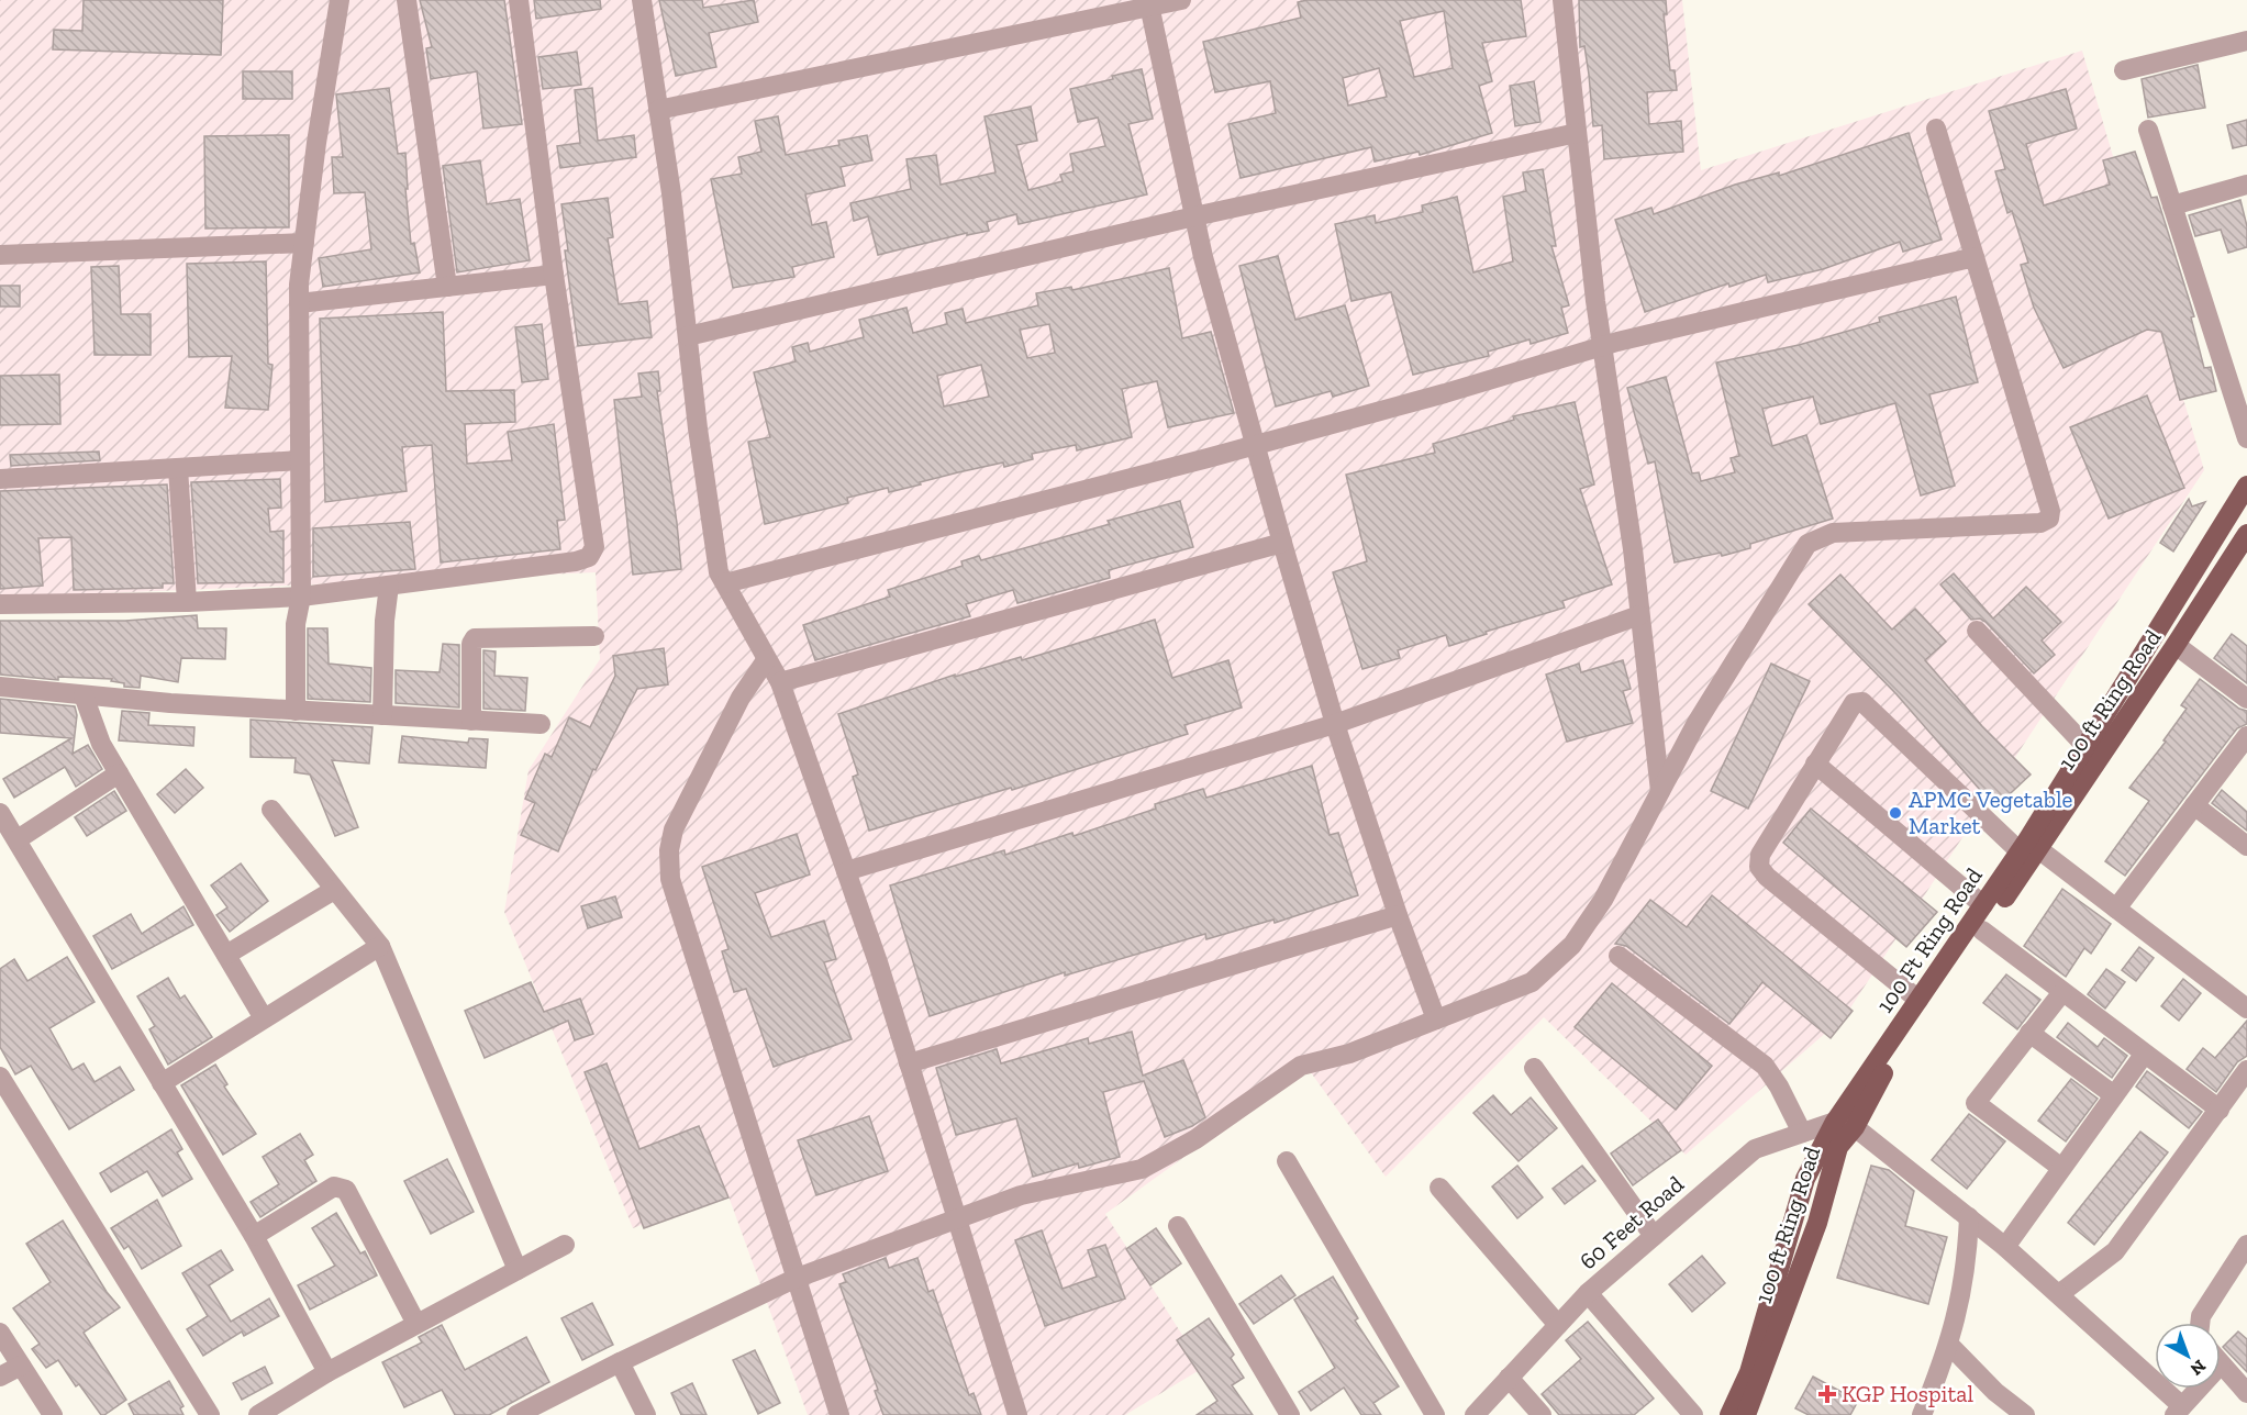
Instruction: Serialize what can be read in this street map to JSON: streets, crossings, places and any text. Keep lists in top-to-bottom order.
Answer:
{
  "streets": {
    "main road": ["100 ft Ring Road", "100 Ft Ring Road"],
    "street": ["60 Feet Road"]
  },
  "crossings": [
    ["100 ft Ring Road", "100 Ft Ring Road"],
    ["100 Ft Ring Road", "60 Feet Road"]
  ],
  "places": {
    "other": ["APMC Vegetable Market"],
    "health": ["KGP Hospital"]
  },
  "north": "bottom right"
}
